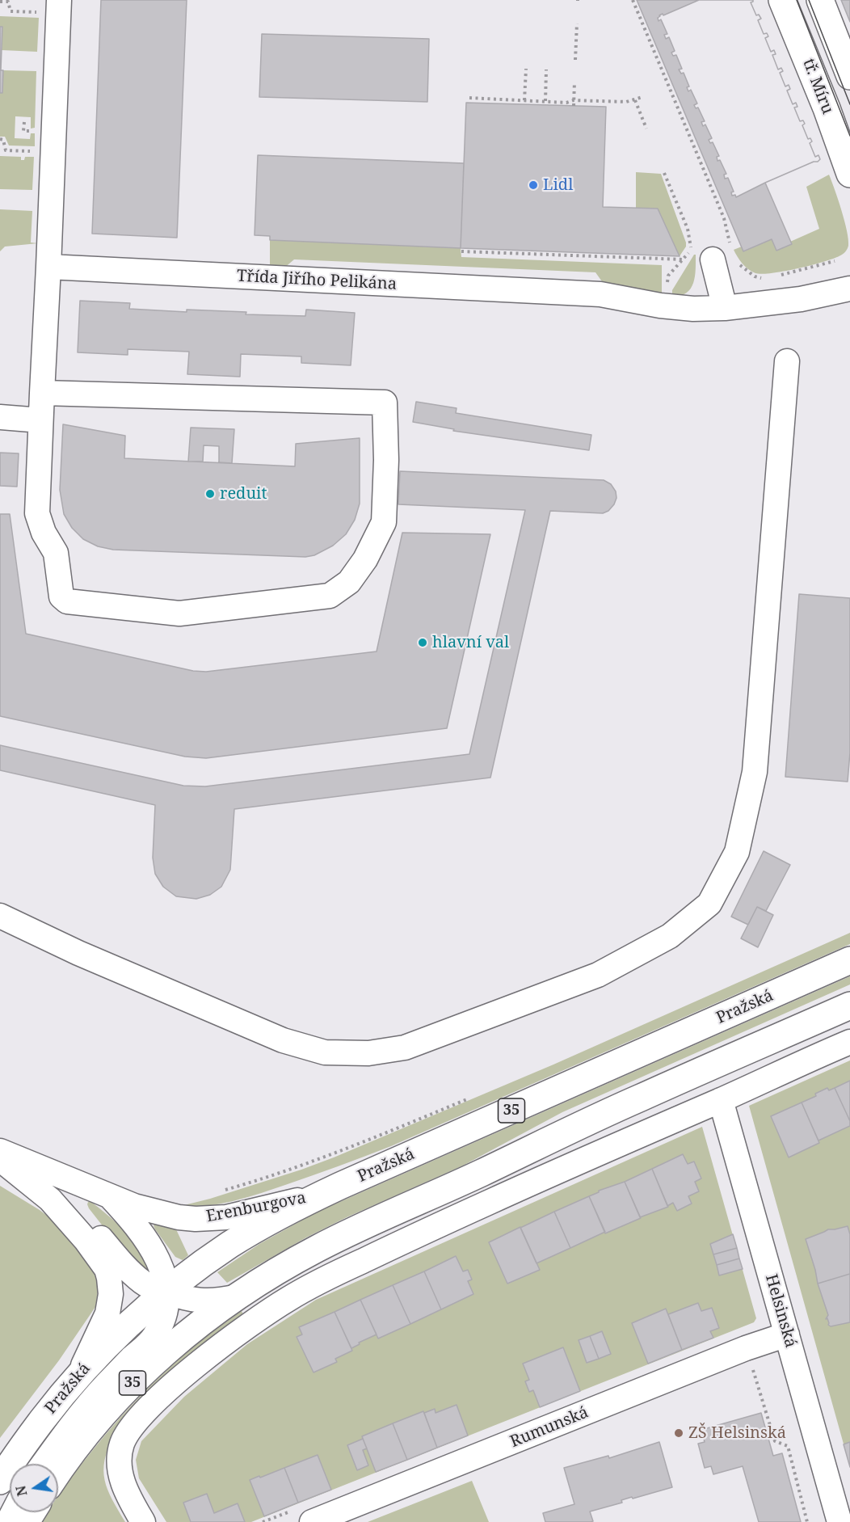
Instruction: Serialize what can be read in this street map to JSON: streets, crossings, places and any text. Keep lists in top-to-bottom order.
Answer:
{
  "streets": {
    "main road": ["tř. Míru", "Pražská", "35"],
    "street": [
      "Třída Jiřího Pelikána",
      "Erenburgova",
      "Helsinská",
      "Rumunská"
    ]
  },
  "crossings": [
    ["Pražská", "Erenburgova"],
    ["Helsinská", "Rumunská"]
  ],
  "places": [
    "Lidl",
    "reduit",
    "hlavní val",
    "ZŠ Helsinská"
  ],
  "north": "left"
}
